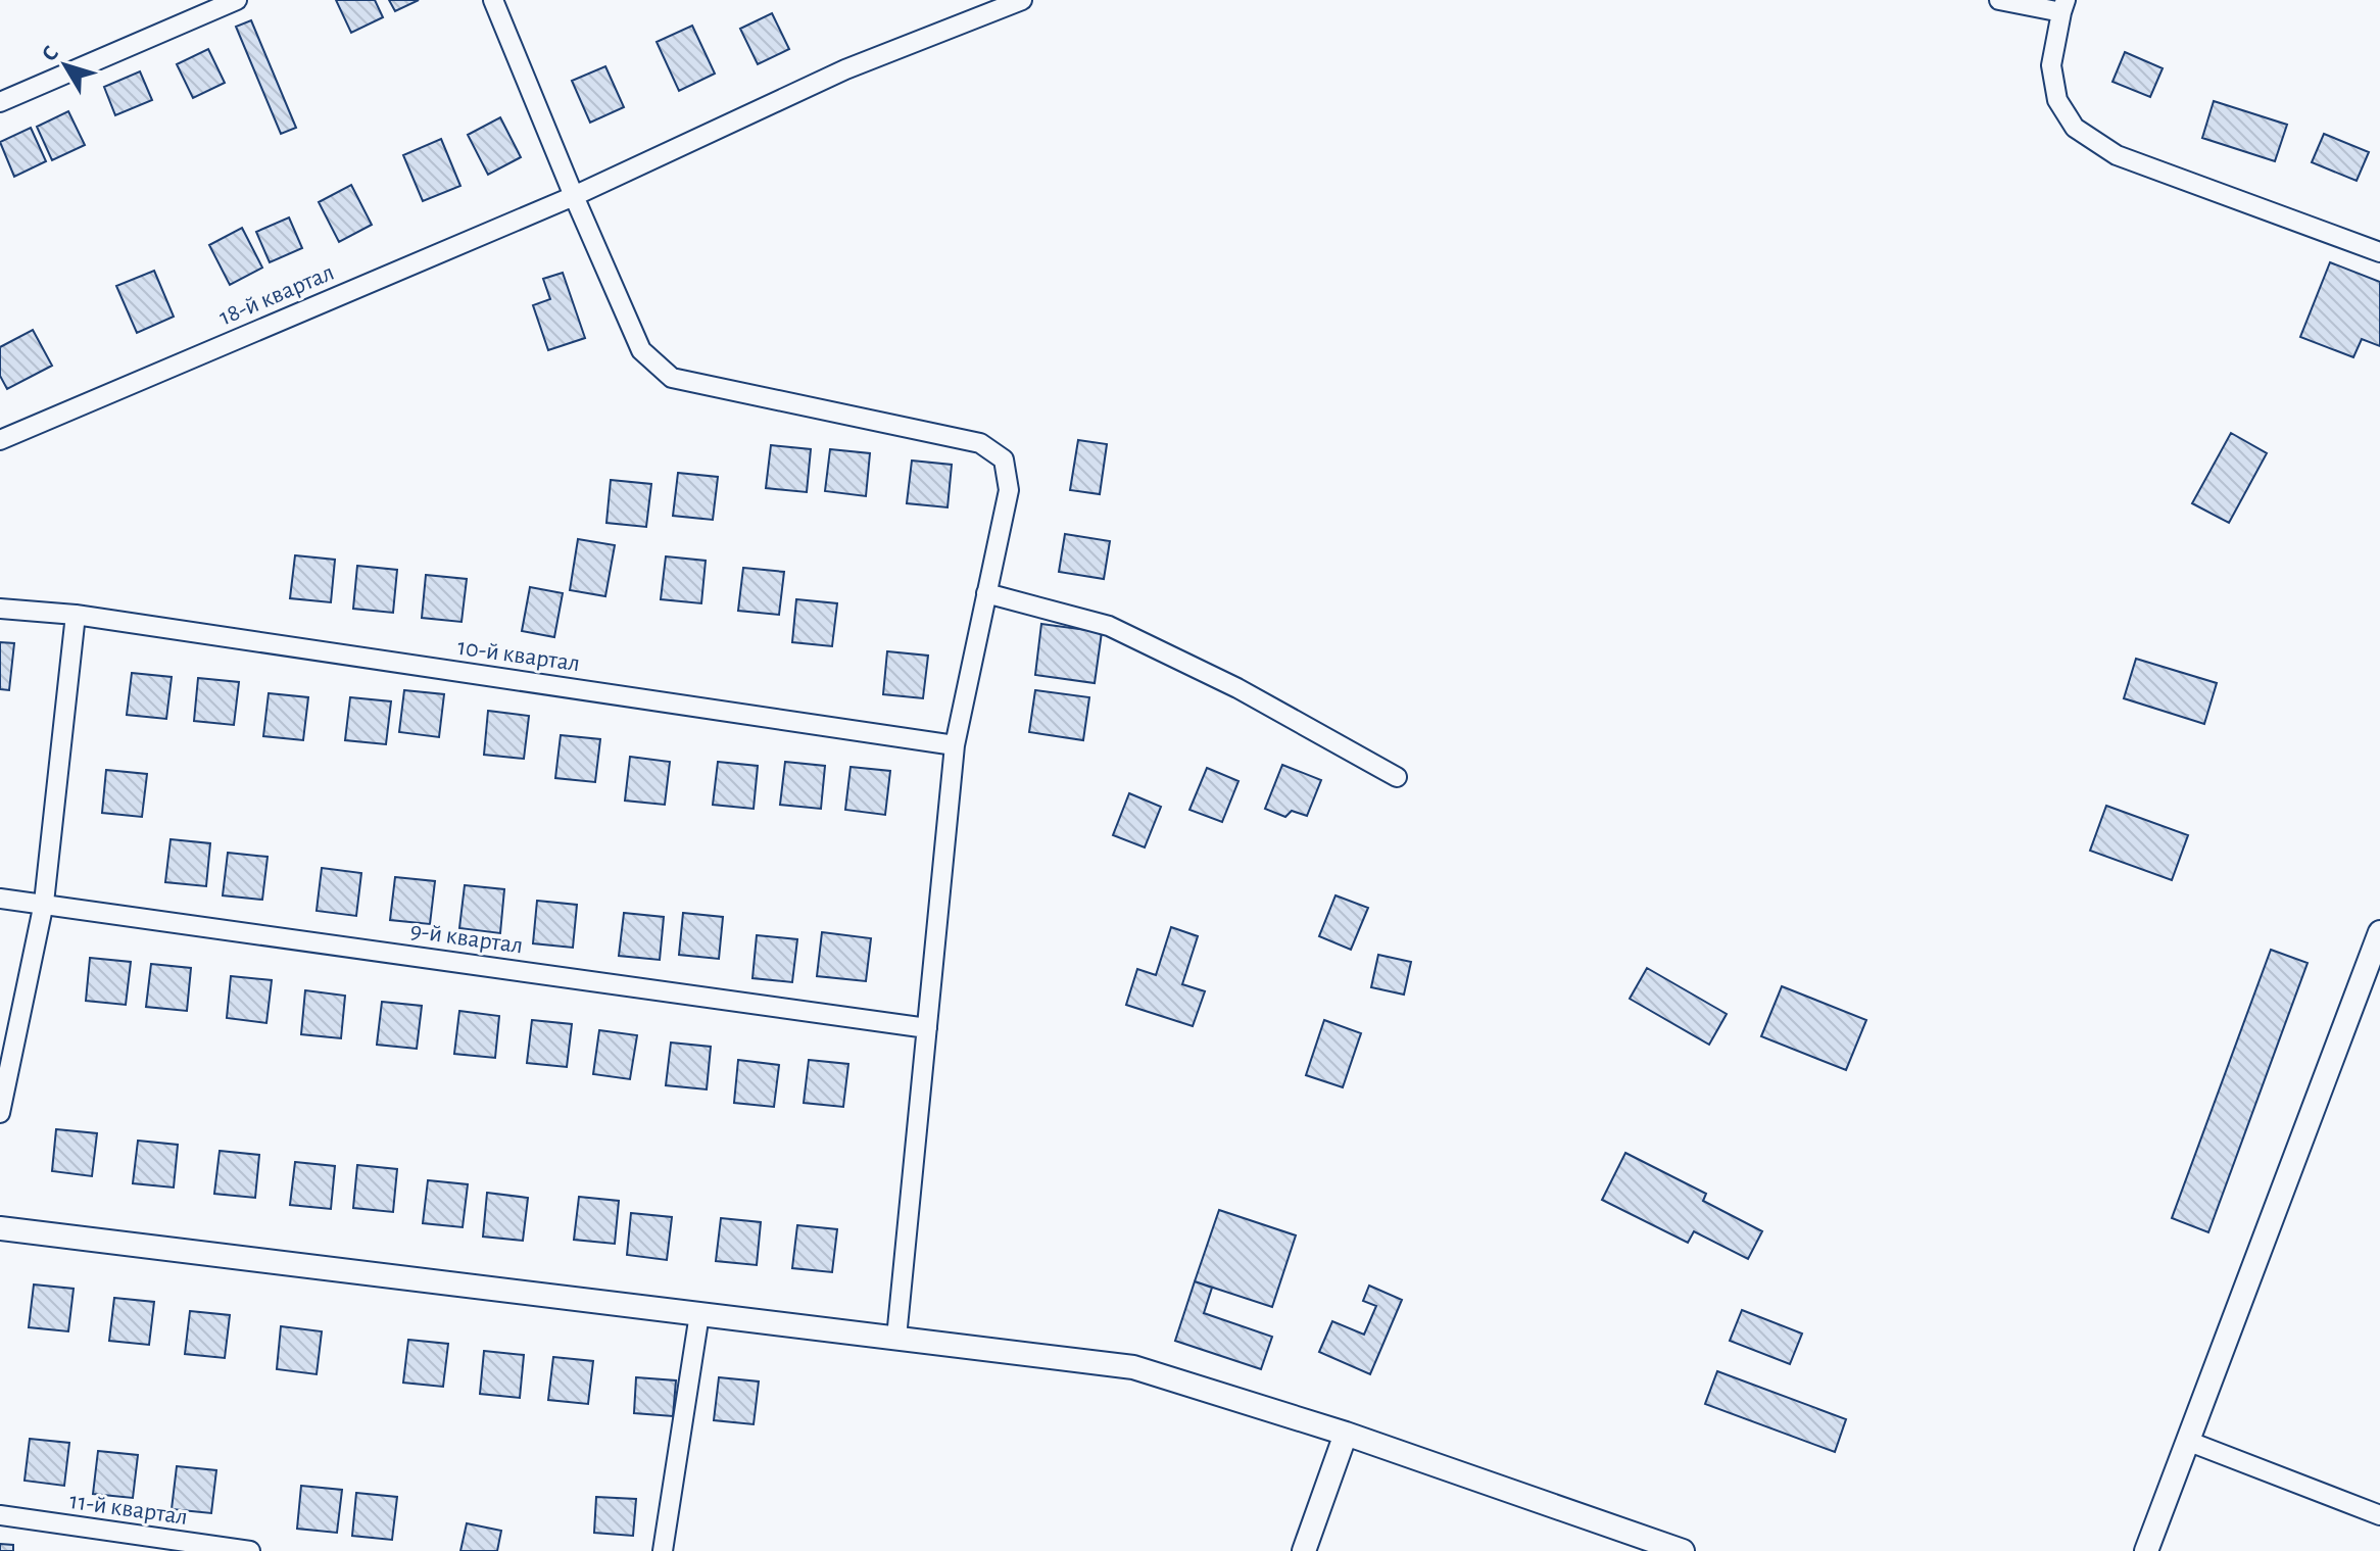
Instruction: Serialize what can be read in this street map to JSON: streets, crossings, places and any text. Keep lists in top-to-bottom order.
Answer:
{
  "streets": {
    "street": [
      "18-й квартал",
      "10-й квартал",
      "9-й квартал",
      "11-й квартал"
    ]
  },
  "north": "top left"
}
